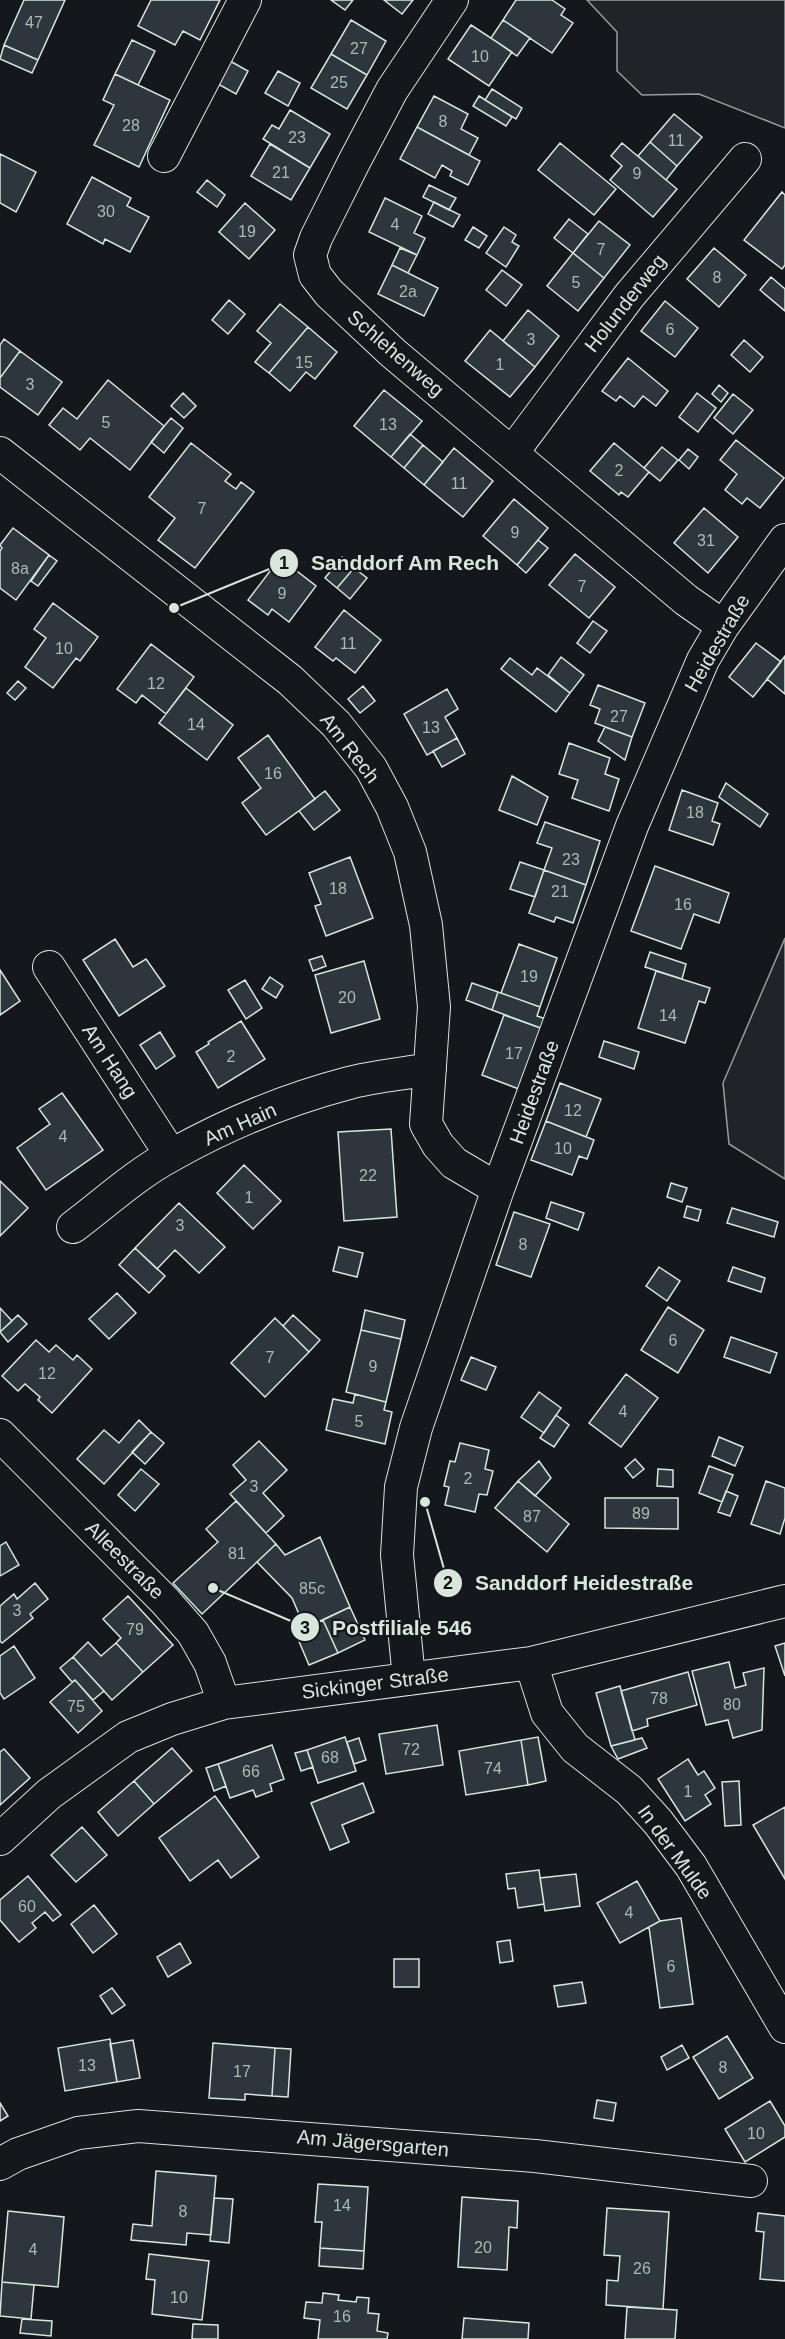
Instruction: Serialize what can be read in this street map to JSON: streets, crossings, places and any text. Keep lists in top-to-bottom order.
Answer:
{
  "streets": {
    "street": [
      "Holunderweg",
      "Schlehenweg",
      "Heidestraße",
      "Am Rech",
      "Am Hang",
      "Am Hain",
      "Alleestraße",
      "Sickinger Straße",
      "In der Mulde",
      "Am Jägersgarten"
    ]
  },
  "crossings": [
    ["Holunderweg", "Schlehenweg"],
    ["Schlehenweg", "Heidestraße"],
    ["Heidestraße", "Am Rech"],
    ["Heidestraße", "Sickinger Straße"],
    ["Am Rech", "Am Hain"],
    ["Am Hang", "Am Hain"],
    ["Alleestraße", "Sickinger Straße"],
    ["Sickinger Straße", "In der Mulde"]
  ],
  "places": ["Sanddorf Am Rech", "Sanddorf Heidestraße", "Postfiliale 546"],
  "house_numbers": [
    "47",
    "27",
    "10",
    "25",
    "8",
    "28",
    "23",
    "11",
    "21",
    "9",
    "30",
    "4",
    "19",
    "7",
    "8",
    "5",
    "2a",
    "6",
    "3",
    "15",
    "1",
    "3",
    "5",
    "13",
    "2",
    "11",
    "7",
    "9",
    "31",
    "8a",
    "7",
    "9",
    "11",
    "10",
    "12",
    "27",
    "14",
    "13",
    "16",
    "18",
    "23",
    "18",
    "21",
    "16",
    "19",
    "20",
    "14",
    "17",
    "2",
    "12",
    "4",
    "10",
    "22",
    "1",
    "3",
    "8",
    "6",
    "7",
    "9",
    "12",
    "4",
    "5",
    "2",
    "3",
    "89",
    "87",
    "81",
    "85c",
    "3",
    "79",
    "78",
    "80",
    "75",
    "72",
    "68",
    "74",
    "66",
    "1",
    "60",
    "4",
    "6",
    "13",
    "8",
    "17",
    "10",
    "14",
    "8",
    "20",
    "4",
    "26",
    "10",
    "16"
  ]
}
